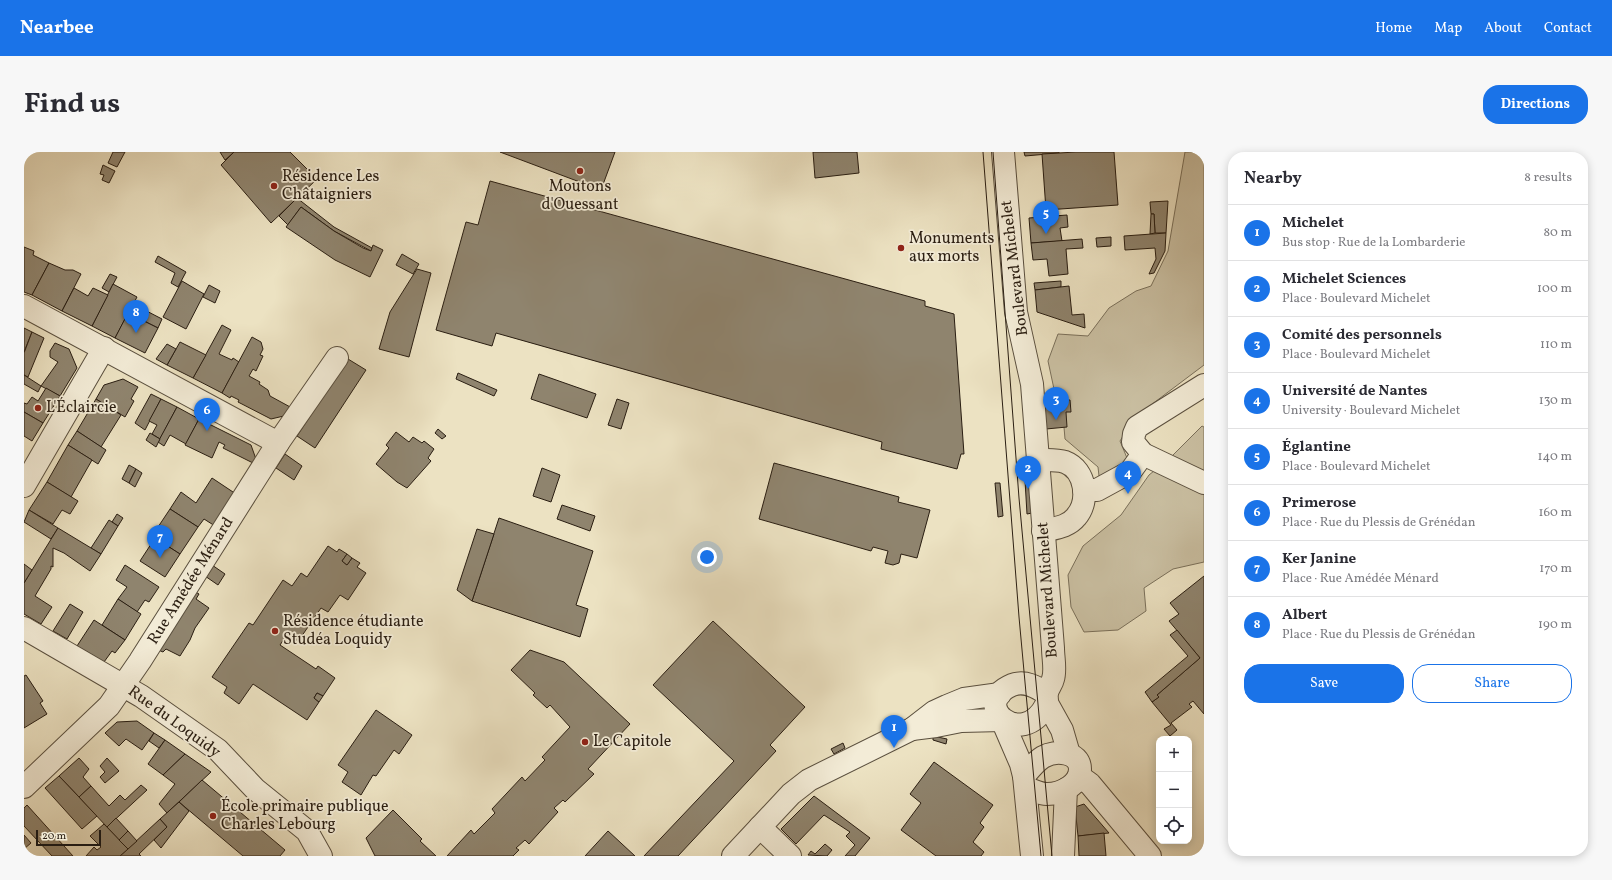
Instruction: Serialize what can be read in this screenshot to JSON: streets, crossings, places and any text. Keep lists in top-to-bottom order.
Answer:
{
  "streets": {
    "street": ["Boulevard Michelet", "Rue Amédée Ménard", "Rue du Loquidy"]
  },
  "crossings": [
    ["Rue Amédée Ménard", "Rue du Loquidy"]
  ],
  "places": [
    "Moutons d'Ouessant",
    "Résidence Les Châtaigniers",
    "Monuments aux morts",
    "L'Éclaircie",
    "Résidence étudiante Studéa Loquidy",
    "Le Capitole",
    "École primaire publique Charles Lebourg"
  ],
  "scale_bar": "20 m",
  "page": {
    "header": "Nearbee",
    "nav": [
      "Home",
      "Map",
      "About",
      "Contact"
    ],
    "title": "Find us",
    "buttons": [
      "Directions",
      ["Save", "Share"]
    ],
    "heading": ["Nearby", "8 results"],
    "pins": [
      "5",
      "8",
      "3",
      "6",
      "2",
      "4",
      "7",
      "1"
    ],
    "list": [
      {
        "mark": "1",
        "name": "Michelet",
        "note": "Bus stop · Rue de la Lombarderie",
        "value": "80 m"
      },
      {
        "mark": "2",
        "name": "Michelet Sciences",
        "note": "Place · Boulevard Michelet",
        "value": "100 m"
      },
      {
        "mark": "3",
        "name": "Comité des personnels",
        "note": "Place · Boulevard Michelet",
        "value": "110 m"
      },
      {
        "mark": "4",
        "name": "Université de Nantes",
        "note": "University · Boulevard Michelet",
        "value": "130 m"
      },
      {
        "mark": "5",
        "name": "Églantine",
        "note": "Place · Boulevard Michelet",
        "value": "140 m"
      },
      {
        "mark": "6",
        "name": "Primerose",
        "note": "Place · Rue du Plessis de Grénédan",
        "value": "160 m"
      },
      {
        "mark": "7",
        "name": "Ker Janine",
        "note": "Place · Rue Amédée Ménard",
        "value": "170 m"
      },
      {
        "mark": "8",
        "name": "Albert",
        "note": "Place · Rue du Plessis de Grénédan",
        "value": "190 m"
      }
    ],
    "map_buttons": ["+", "−"],
    "scale": "20 m"
  }
}
